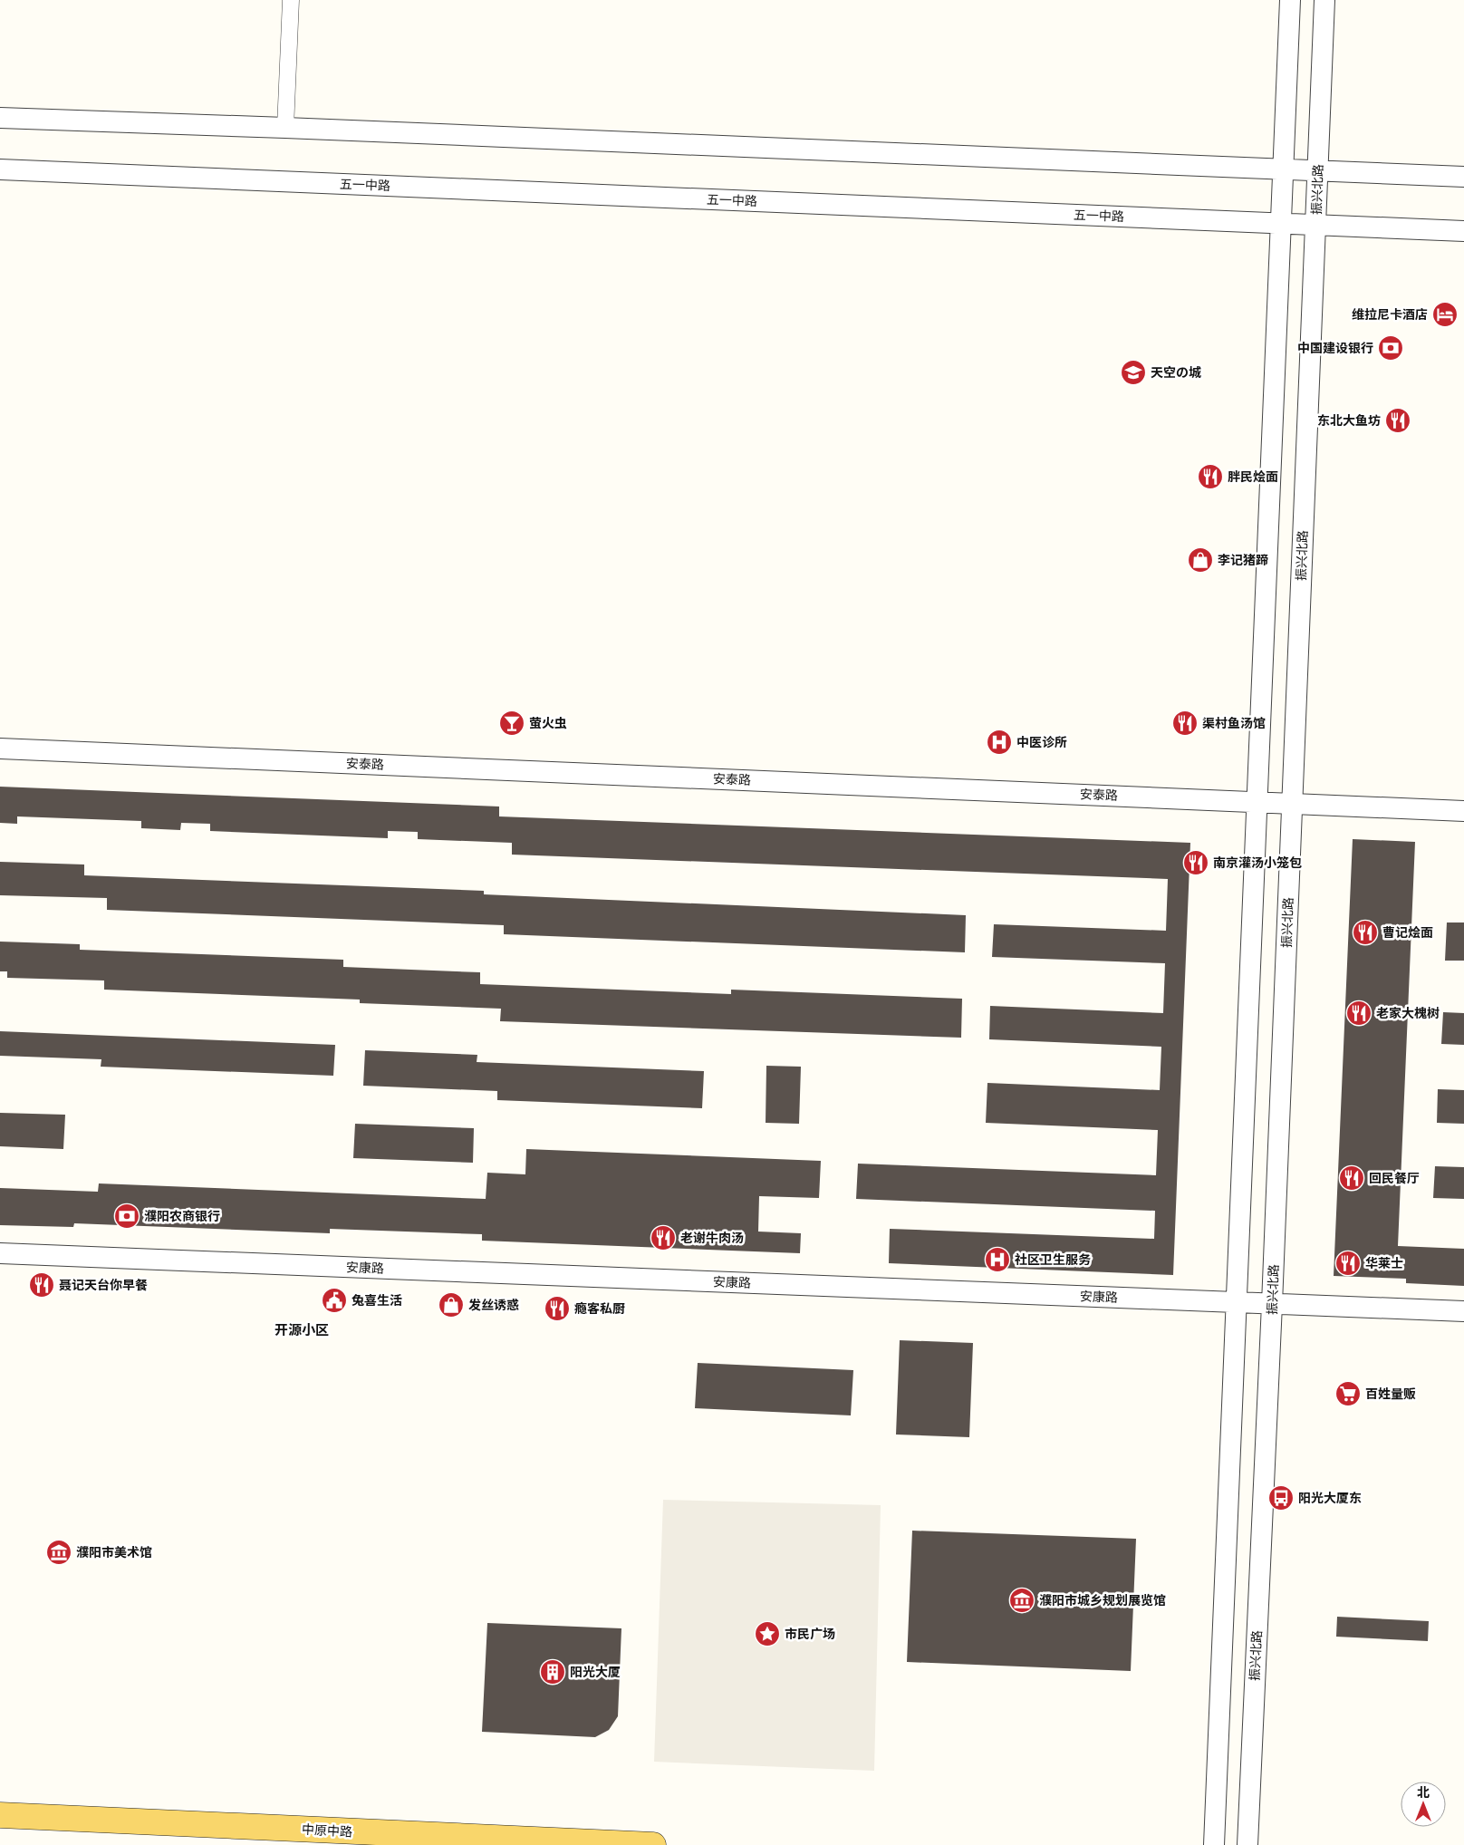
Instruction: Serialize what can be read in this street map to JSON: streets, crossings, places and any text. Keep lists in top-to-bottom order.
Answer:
{
  "streets": {
    "main road": ["中原中路"],
    "street": [
      "五一中路",
      "振兴北路",
      "安泰路",
      "安康路"
    ]
  },
  "crossings": [
    ["五一中路", "振兴北路"],
    ["振兴北路", "安泰路"],
    ["振兴北路", "安康路"]
  ],
  "districts": ["开源小区"],
  "places": {
    "hotel": ["维拉尼卡酒店"],
    "bank": ["中国建设银行", "濮阳农商银行"],
    "school or university": ["天空の城"],
    "restaurant": [
      "东北大鱼坊",
      "胖民烩面",
      "渠村鱼汤馆",
      "南京灌汤小笼包",
      "曹记烩面",
      "老家大槐树",
      "回民餐厅",
      "老谢牛肉汤",
      "华莱士",
      "聂记天台你早餐",
      "瘾客私厨"
    ],
    "shop": ["李记猪蹄", "发丝诱惑"],
    "bar": ["萤火虫"],
    "hospital": ["中医诊所", "社区卫生服务"],
    "public building": ["兔喜生活"],
    "supermarket": ["百姓量贩"],
    "bus stop": ["阳光大厦东"],
    "museum": ["濮阳市美术馆", "濮阳市城乡规划展览馆"],
    "place": ["市民广场"],
    "building": ["阳光大厦"]
  },
  "north": "top"
}
